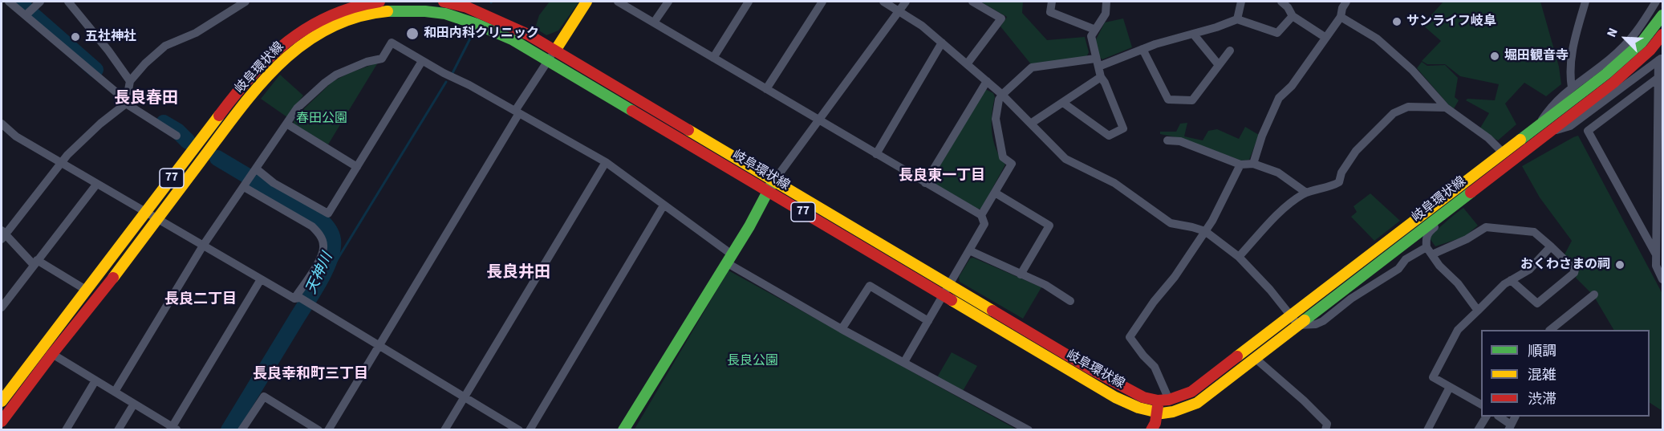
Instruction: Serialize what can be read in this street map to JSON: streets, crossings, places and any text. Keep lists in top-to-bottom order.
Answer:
{
  "streets": {
    "main road": ["岐阜環状線", "77"]
  },
  "districts": [
    "長良春田",
    "長良東一丁目",
    "長良井田",
    "長良二丁目",
    "長良幸和町三丁目"
  ],
  "water": ["天神川"],
  "parks": ["春田公園", "長良公園"],
  "places": [
    "サンライフ岐阜",
    "和田内科クリニック",
    "五社神社",
    "堀田観音寺",
    "おくわさまの祠"
  ],
  "legend": ["順調", "混雑", "渋滞"],
  "north": "top left"
}
